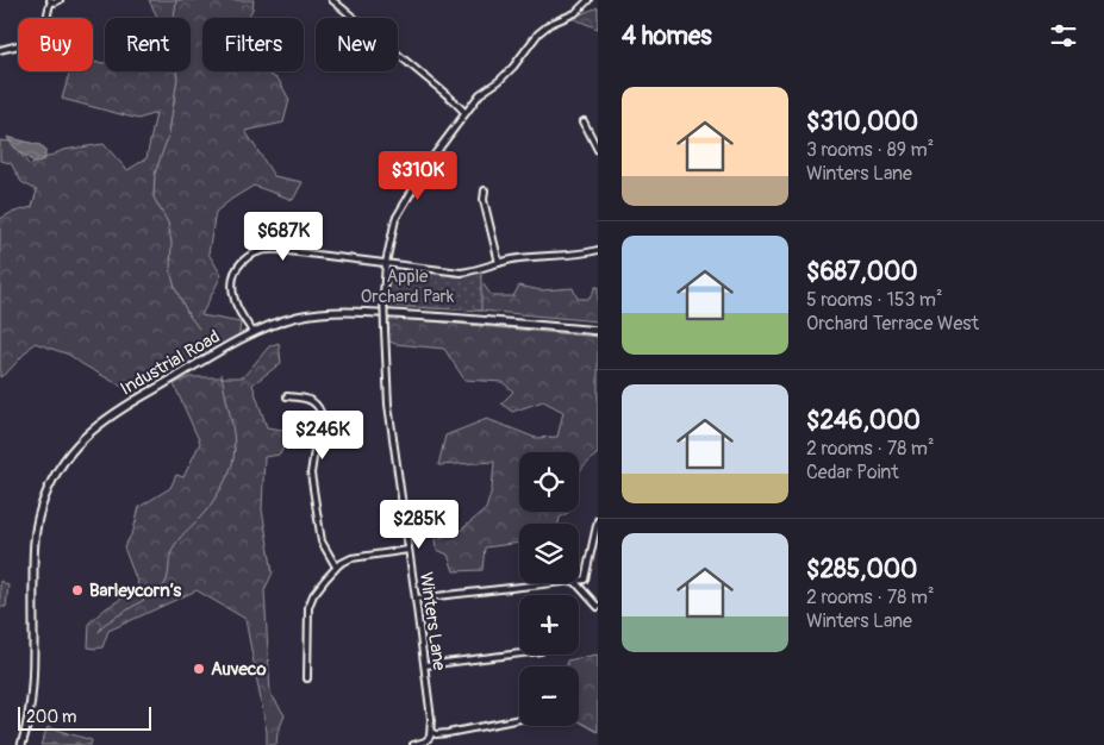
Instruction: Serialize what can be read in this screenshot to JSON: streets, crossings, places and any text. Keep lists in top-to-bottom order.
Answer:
{
  "streets": {
    "main road": ["Industrial Road"],
    "street": ["Winters Lane"]
  },
  "parks": ["Apple Orchard Park"],
  "places": ["Barleycorn’s", "Auveco"],
  "scale_bar": "200 m",
  "page": {
    "heading": "4 homes",
    "chip": [
      "Buy",
      "Rent",
      "Filters",
      "New"
    ],
    "list": [
      {
        "name": "$310,000",
        "note": "3 rooms · 89 m² · Winters Lane"
      },
      {
        "name": "$687,000",
        "note": "5 rooms · 153 m² · Orchard Terrace West"
      },
      {
        "name": "$246,000",
        "note": "2 rooms · 78 m² · Cedar Point"
      },
      {
        "name": "$285,000",
        "note": "2 rooms · 78 m² · Winters Lane"
      }
    ],
    "price": [
      "$310K",
      "$687K",
      "$246K",
      "$285K"
    ],
    "map_buttons": ["+", "−"],
    "scale": "200 m"
  }
}
